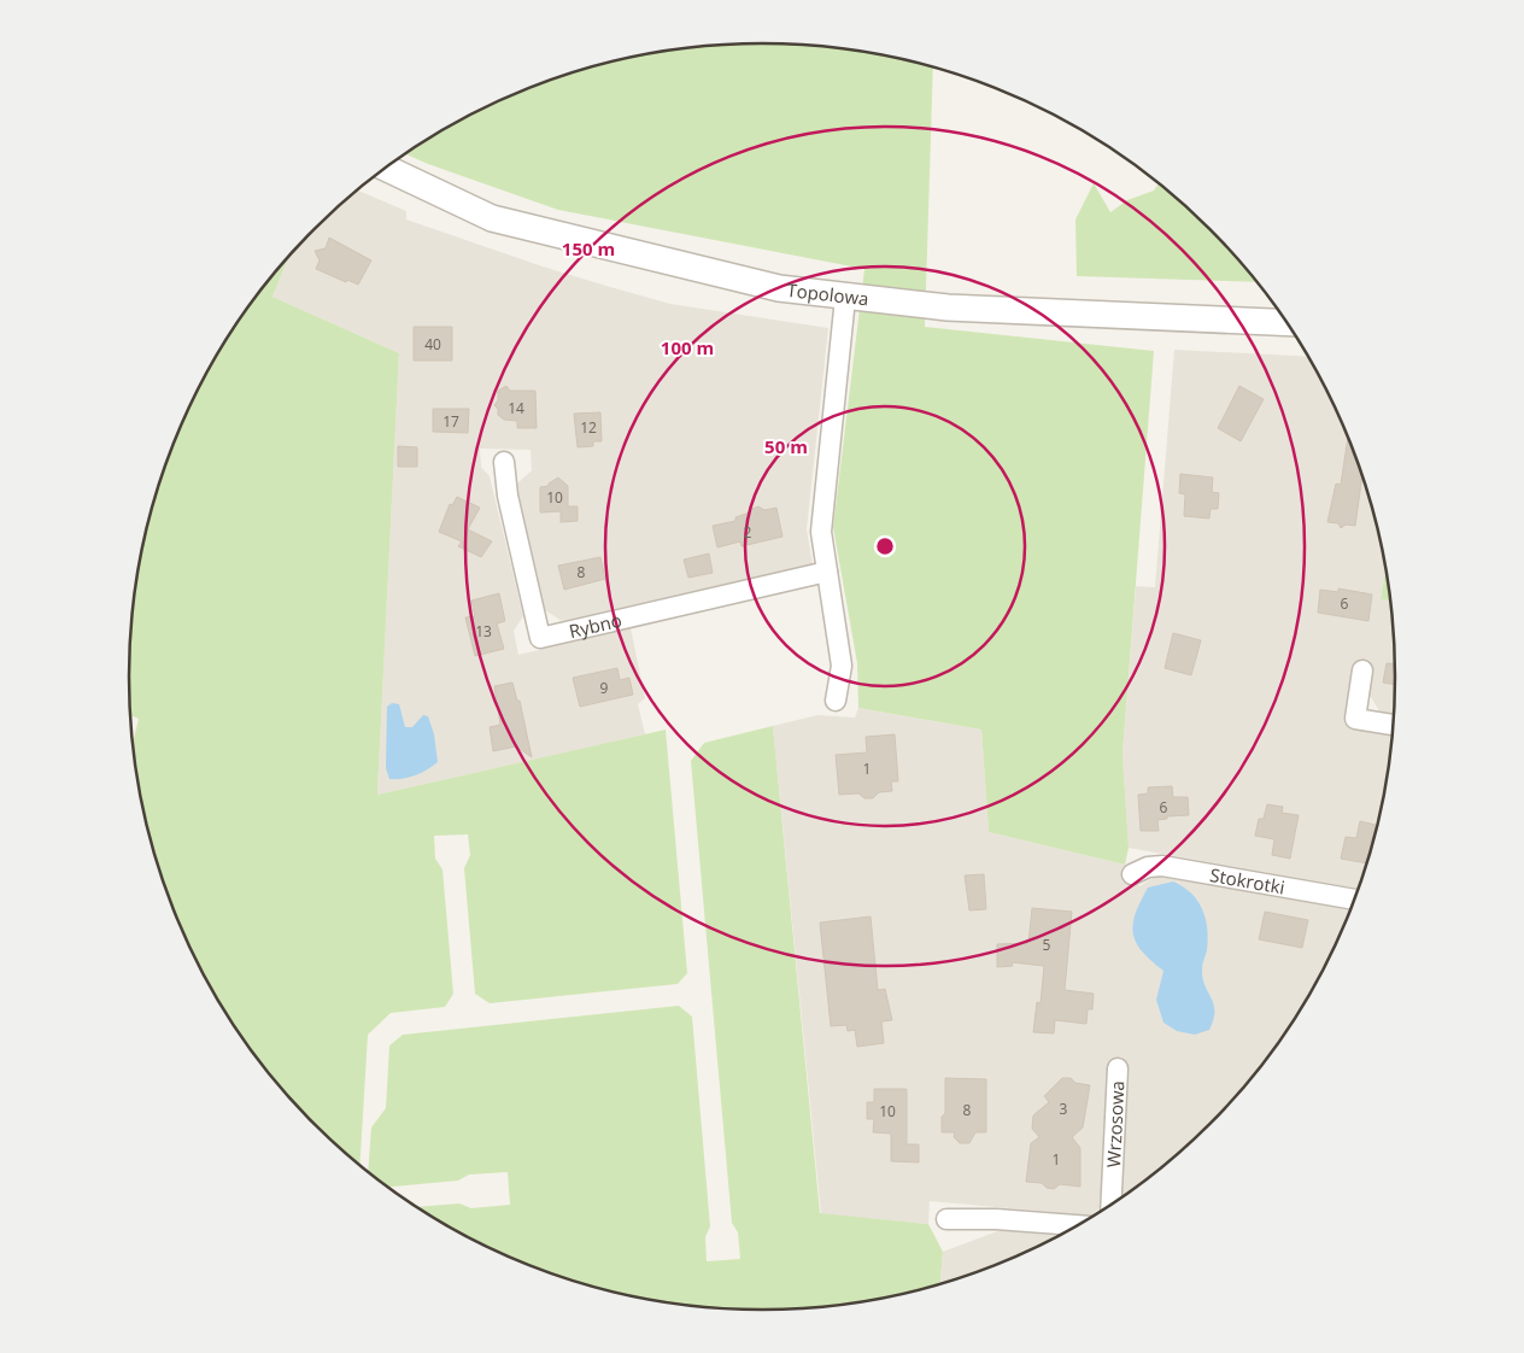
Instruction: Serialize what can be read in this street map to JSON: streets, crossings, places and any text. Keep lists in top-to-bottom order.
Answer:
{
  "streets": {
    "street": [
      "Topolowa",
      "Rybno",
      "Stokrotki",
      "Wrzosowa"
    ]
  },
  "house_numbers": [
    "40",
    "14",
    "17",
    "12",
    "10",
    "2",
    "8",
    "6",
    "13",
    "9",
    "1",
    "6",
    "5",
    "3",
    "8",
    "10",
    "1"
  ],
  "rings": ["150 m", "100 m", "50 m"]
}
